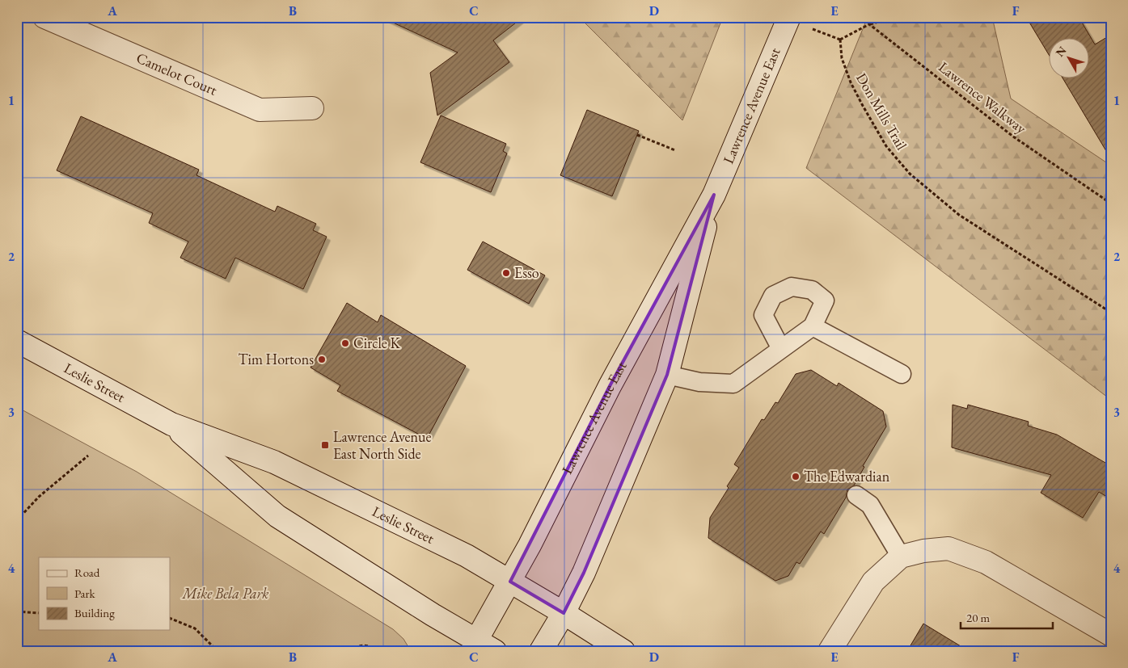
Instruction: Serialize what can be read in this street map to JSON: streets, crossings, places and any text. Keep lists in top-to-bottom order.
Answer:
{
  "streets": {
    "main road": ["Camelot Court", "Lawrence Avenue East", "Leslie Street"],
    "path": ["Lawrence Walkway", "Don Mills Trail"]
  },
  "crossings": [
    ["Lawrence Avenue East", "Leslie Street"]
  ],
  "parks": ["Mike Bela Park"],
  "places": {
    "other": [
      "Esso",
      "Circle K",
      "Tim Hortons",
      "The Edwardian"
    ],
    "transit": ["Lawrence Avenue East North Side"]
  },
  "legend": ["Road", "Park", "Building"],
  "scale_bar": "20 m",
  "north": "top left",
  "grid": {
    "columns": [
      "A",
      "B",
      "C",
      "D",
      "E",
      "F"
    ],
    "rows": [
      "1",
      "2",
      "3",
      "4"
    ]
  }
}
